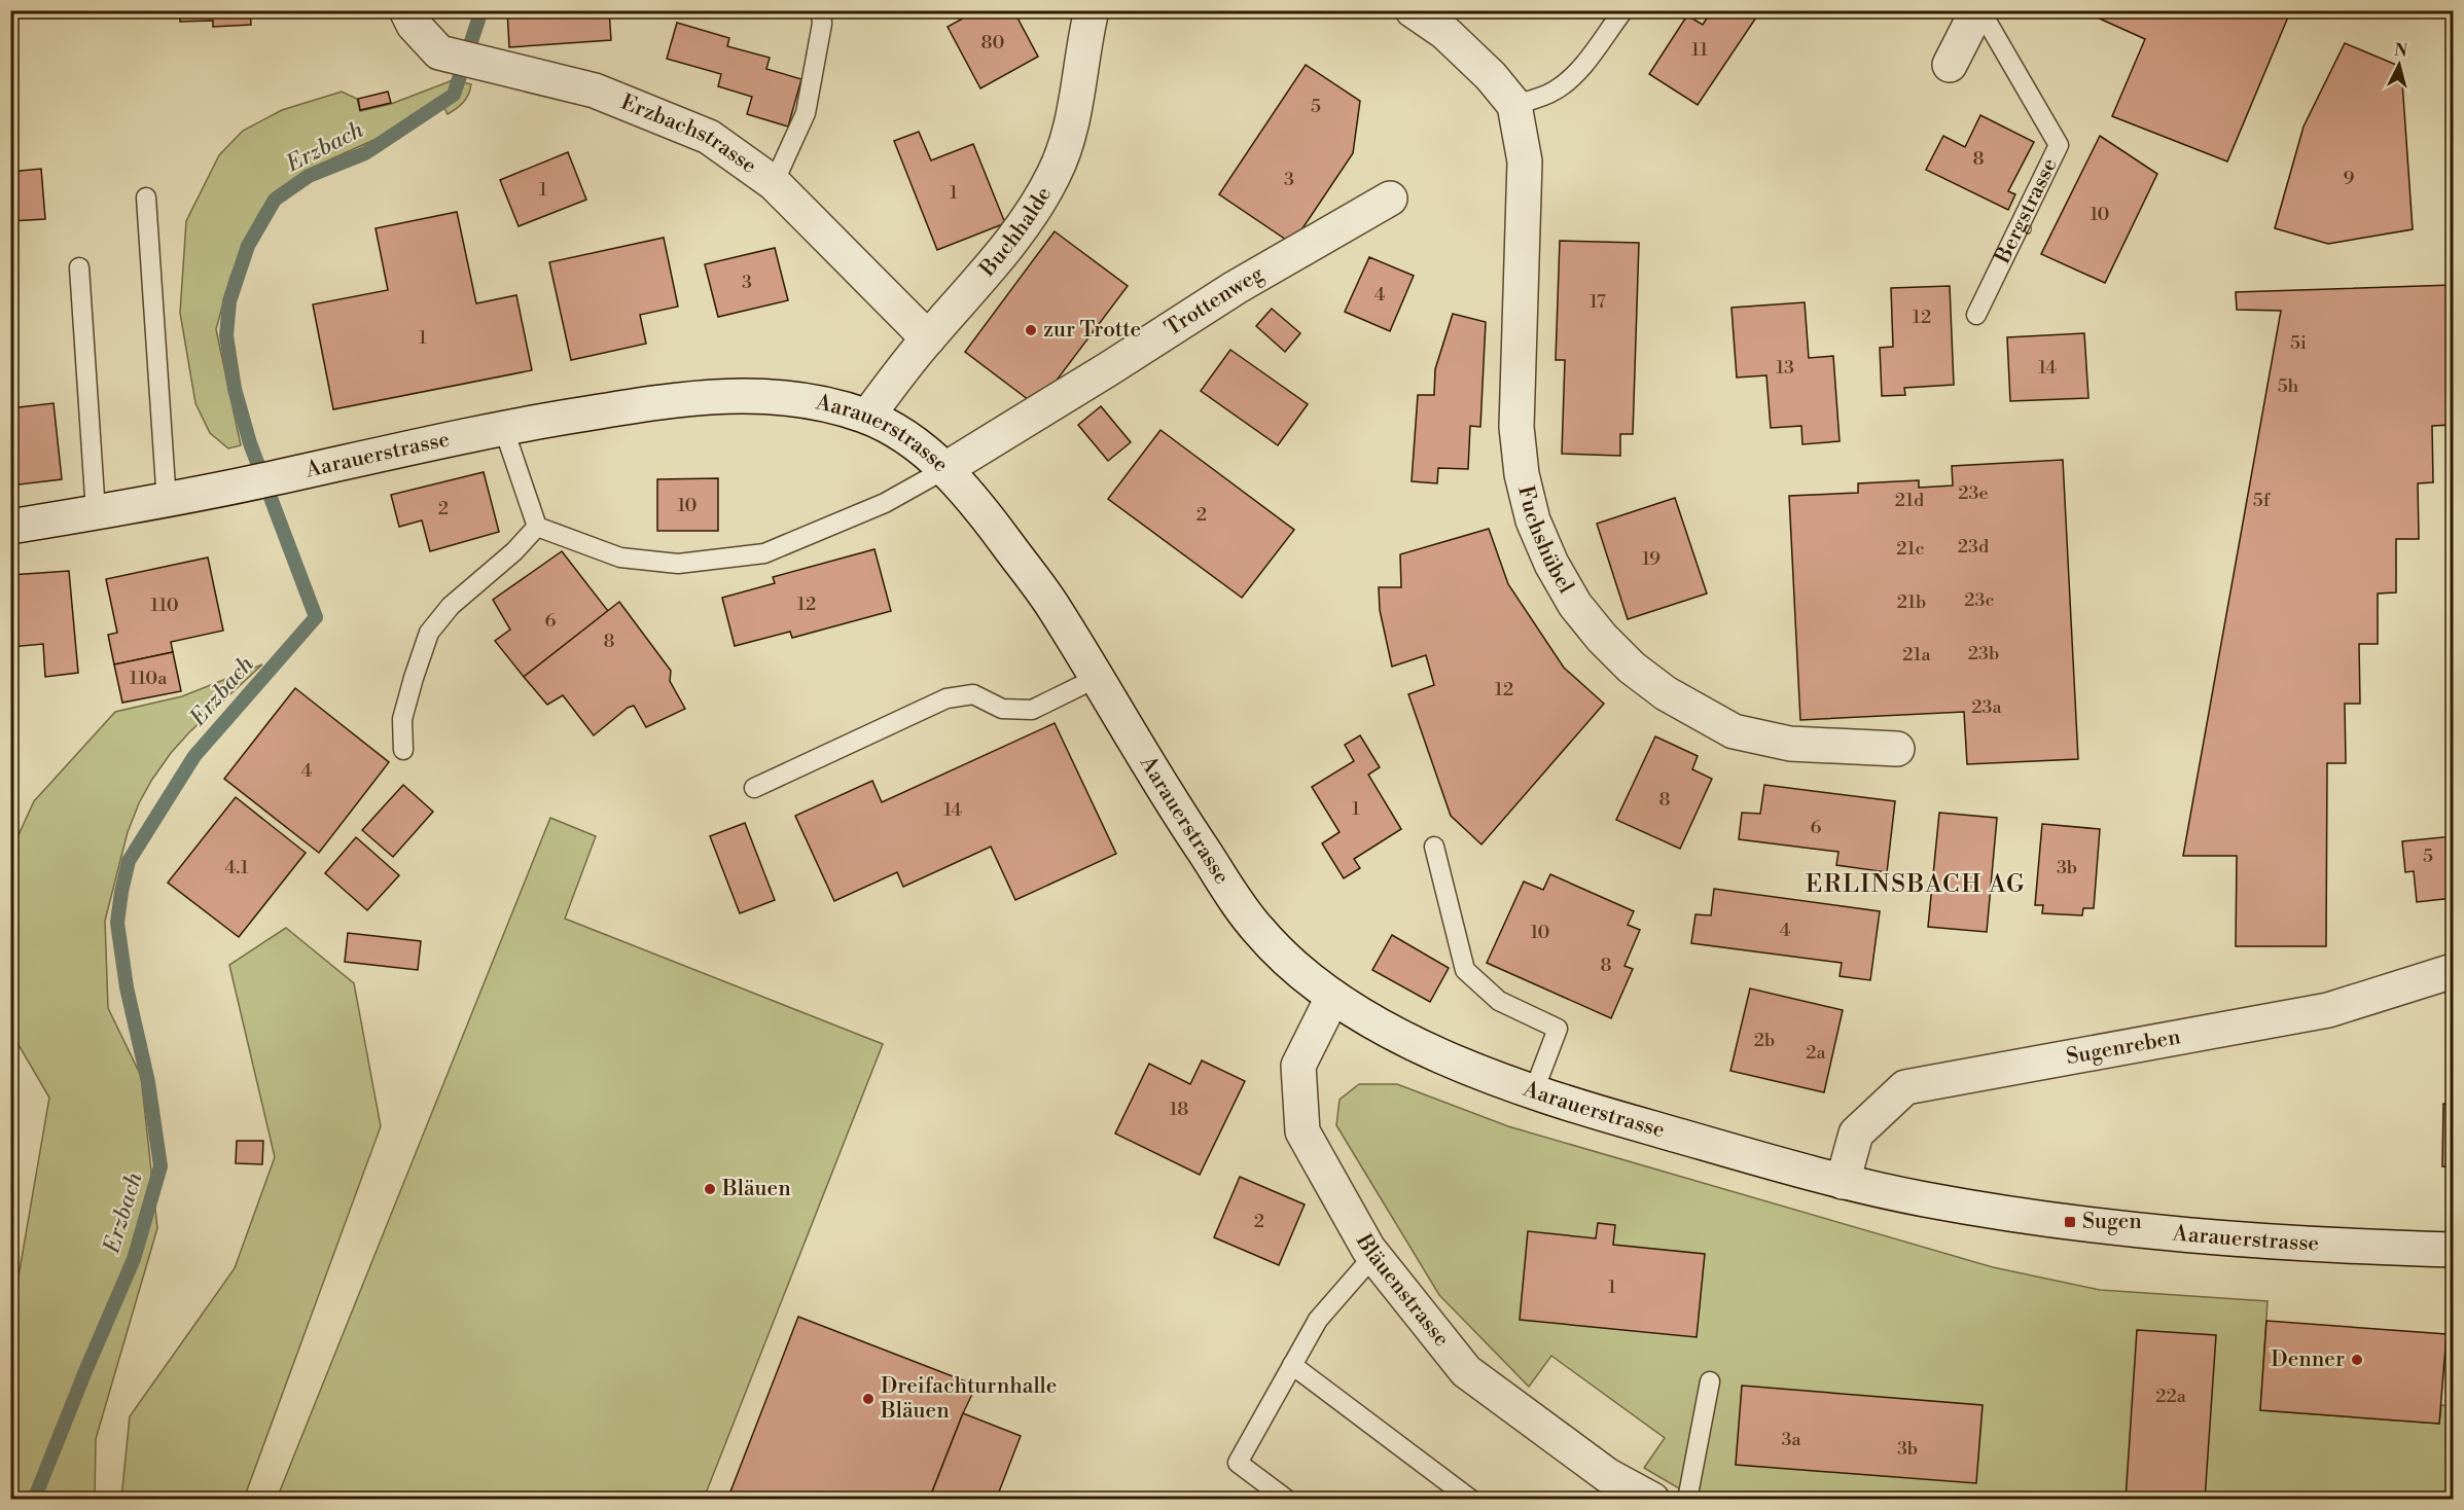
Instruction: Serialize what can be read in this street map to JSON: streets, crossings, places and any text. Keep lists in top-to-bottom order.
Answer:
{
  "streets": {
    "street": [
      "Erzbachstrasse",
      "Bergstrasse",
      "Buchhalde",
      "Trottenweg",
      "Aarauerstrasse",
      "Fuchshübel",
      "Sugenreben",
      "Bläuenstrasse"
    ]
  },
  "crossings": [
    ["Erzbachstrasse", "Buchhalde"],
    ["Buchhalde", "Aarauerstrasse"],
    ["Trottenweg", "Aarauerstrasse"],
    ["Aarauerstrasse", "Sugenreben"],
    ["Aarauerstrasse", "Bläuenstrasse"]
  ],
  "districts": ["ERLINSBACH AG"],
  "water": ["Erzbach"],
  "places": {
    "other": [
      "zur Trotte",
      "Bläuen",
      "Denner",
      "Dreifachturnhalle Bläuen"
    ],
    "transit": ["Sugen"]
  },
  "house_numbers": [
    "80",
    "11",
    "5",
    "8",
    "9",
    "3",
    "1",
    "1",
    "10",
    "3",
    "4",
    "17",
    "12",
    "1",
    "5i",
    "13",
    "14",
    "5h",
    "23e",
    "21d",
    "5f",
    "10",
    "2",
    "2",
    "23d",
    "21c",
    "19",
    "23c",
    "21b",
    "12",
    "110",
    "6",
    "8",
    "23b",
    "21a",
    "110a",
    "12",
    "23a",
    "4",
    "8",
    "1",
    "14",
    "6",
    "5",
    "4.1",
    "3b",
    "4",
    "10",
    "8",
    "2b",
    "2a",
    "18",
    "2",
    "1",
    "22a",
    "3a",
    "3b"
  ],
  "north": "top"
}
